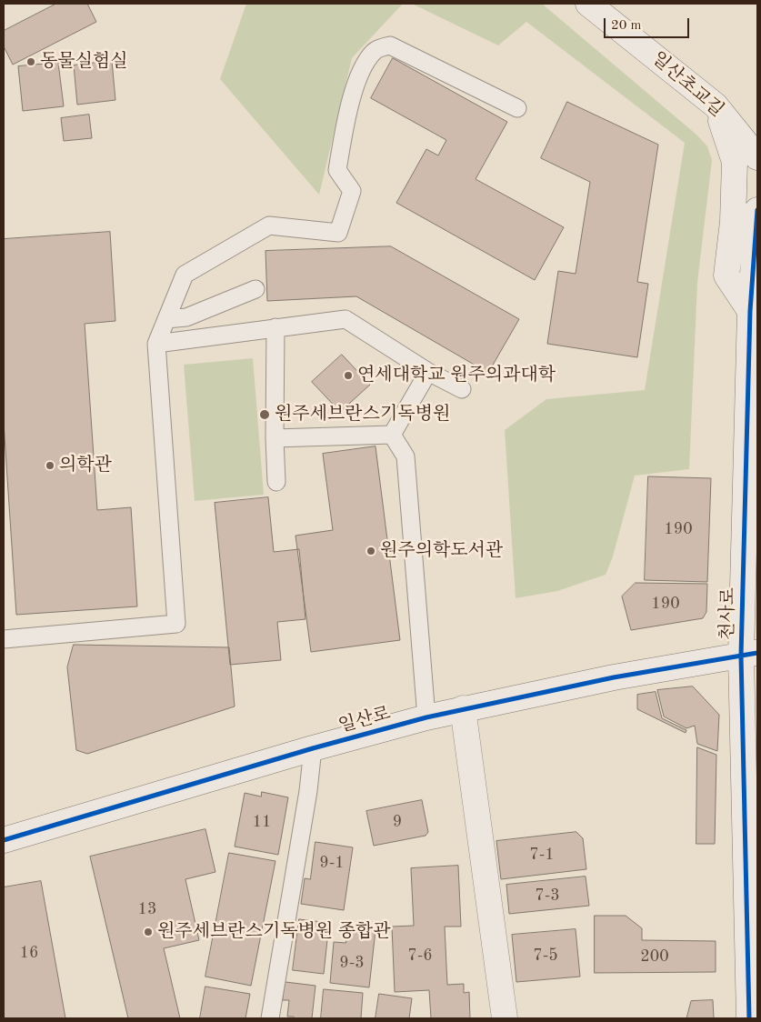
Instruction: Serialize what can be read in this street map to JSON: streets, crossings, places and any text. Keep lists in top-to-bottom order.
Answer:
{
  "streets": {
    "street": ["일산초교길", "천사로", "일산로"]
  },
  "crossings": [
    ["천사로", "일산로"]
  ],
  "places": [
    "동물실험실",
    "연세대학교 원주의과대학",
    "원주세브란스기독병원",
    "의학관",
    "원주의학도서관",
    "원주세브란스기독병원 종합관"
  ],
  "house_numbers": [
    "190",
    "190",
    "11",
    "9",
    "7-1",
    "9-1",
    "7-3",
    "13",
    "16",
    "7-6",
    "7-5",
    "200",
    "9-3"
  ],
  "scale_bar": "20 m"
}
